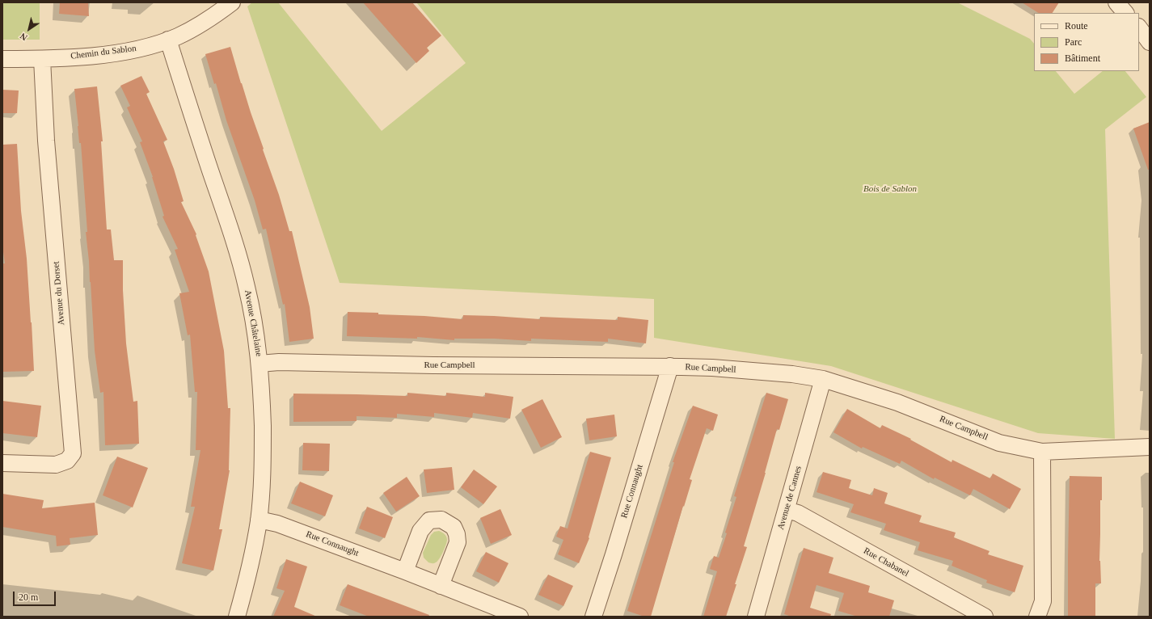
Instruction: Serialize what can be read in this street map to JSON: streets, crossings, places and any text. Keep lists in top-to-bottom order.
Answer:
{
  "streets": {
    "street": [
      "Chemin du Sablon",
      "Avenue du Dorset",
      "Avenue Châtelaine",
      "Rue Campbell",
      "Rue Connaught",
      "Avenue de Cannes",
      "Rue Chabanel"
    ]
  },
  "crossings": [
    ["Chemin du Sablon", "Avenue du Dorset"],
    ["Chemin du Sablon", "Avenue Châtelaine"],
    ["Avenue Châtelaine", "Rue Campbell"],
    ["Avenue Châtelaine", "Rue Connaught"],
    ["Rue Campbell", "Rue Connaught"],
    ["Rue Campbell", "Avenue de Cannes"],
    ["Avenue de Cannes", "Rue Chabanel"]
  ],
  "parks": ["Bois de Sablon"],
  "legend": ["Route", "Parc", "Bâtiment"],
  "scale_bar": "20 m",
  "north": "bottom left"
}
